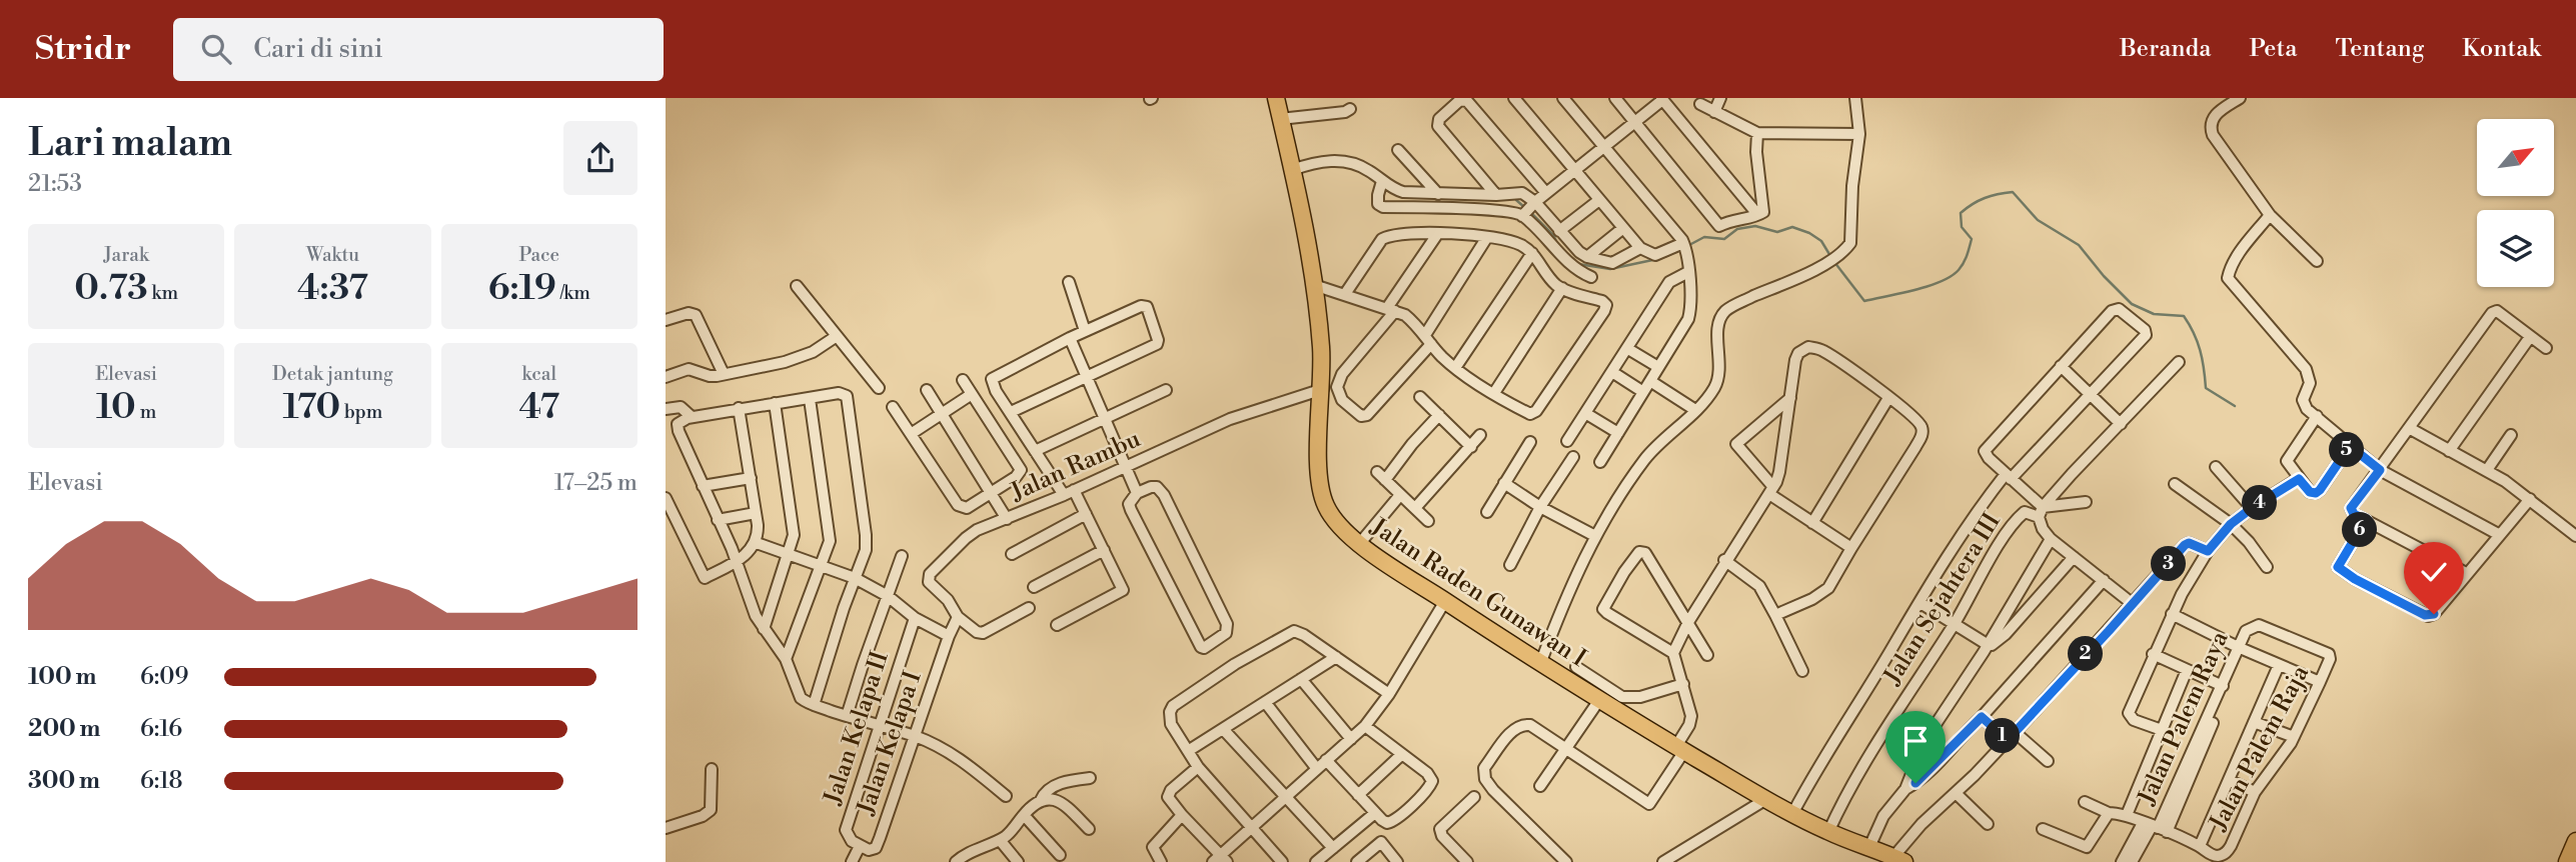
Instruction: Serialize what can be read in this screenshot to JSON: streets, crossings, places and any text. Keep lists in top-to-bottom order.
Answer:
{
  "streets": {
    "highway": ["Jalan Raden Gunawan I"],
    "street": [
      "Jalan Rambu",
      "Jalan Sejahtera III",
      "Jalan Palem Raya",
      "Jalan Kelapa II",
      "Jalan Kelapa I",
      "Jalan Palem Raja"
    ]
  },
  "crossings": [
    ["Jalan Rambu", "Jalan Raden Gunawan I"],
    ["Jalan Raden Gunawan I", "Jalan Sejahtera III"],
    ["Jalan Palem Raya", "Jalan Palem Raja"],
    ["Jalan Kelapa II", "Jalan Kelapa I"]
  ],
  "north": "top right",
  "page": {
    "header": "Stridr",
    "search": "Cari di sini",
    "nav": [
      "Beranda",
      "Peta",
      "Tentang",
      "Kontak"
    ],
    "heading": ["Lari malam", "21:53"],
    "stats": [
      ["Jarak", "0.73 km"],
      ["Waktu", "4:37"],
      ["Pace", "6:19 /km"],
      ["Elevasi", "10 m"],
      ["Detak jantung", "170 bpm"],
      ["kcal", "47"]
    ],
    "pins": [
      "5",
      "4",
      "6",
      "3",
      "2",
      "1"
    ],
    "chart": ["Elevasi", "17–25 m"],
    "list": [
      {
        "name": "100 m",
        "note": "6:09"
      },
      {
        "name": "200 m",
        "note": "6:16"
      },
      {
        "name": "300 m",
        "note": "6:18"
      }
    ]
  }
}
